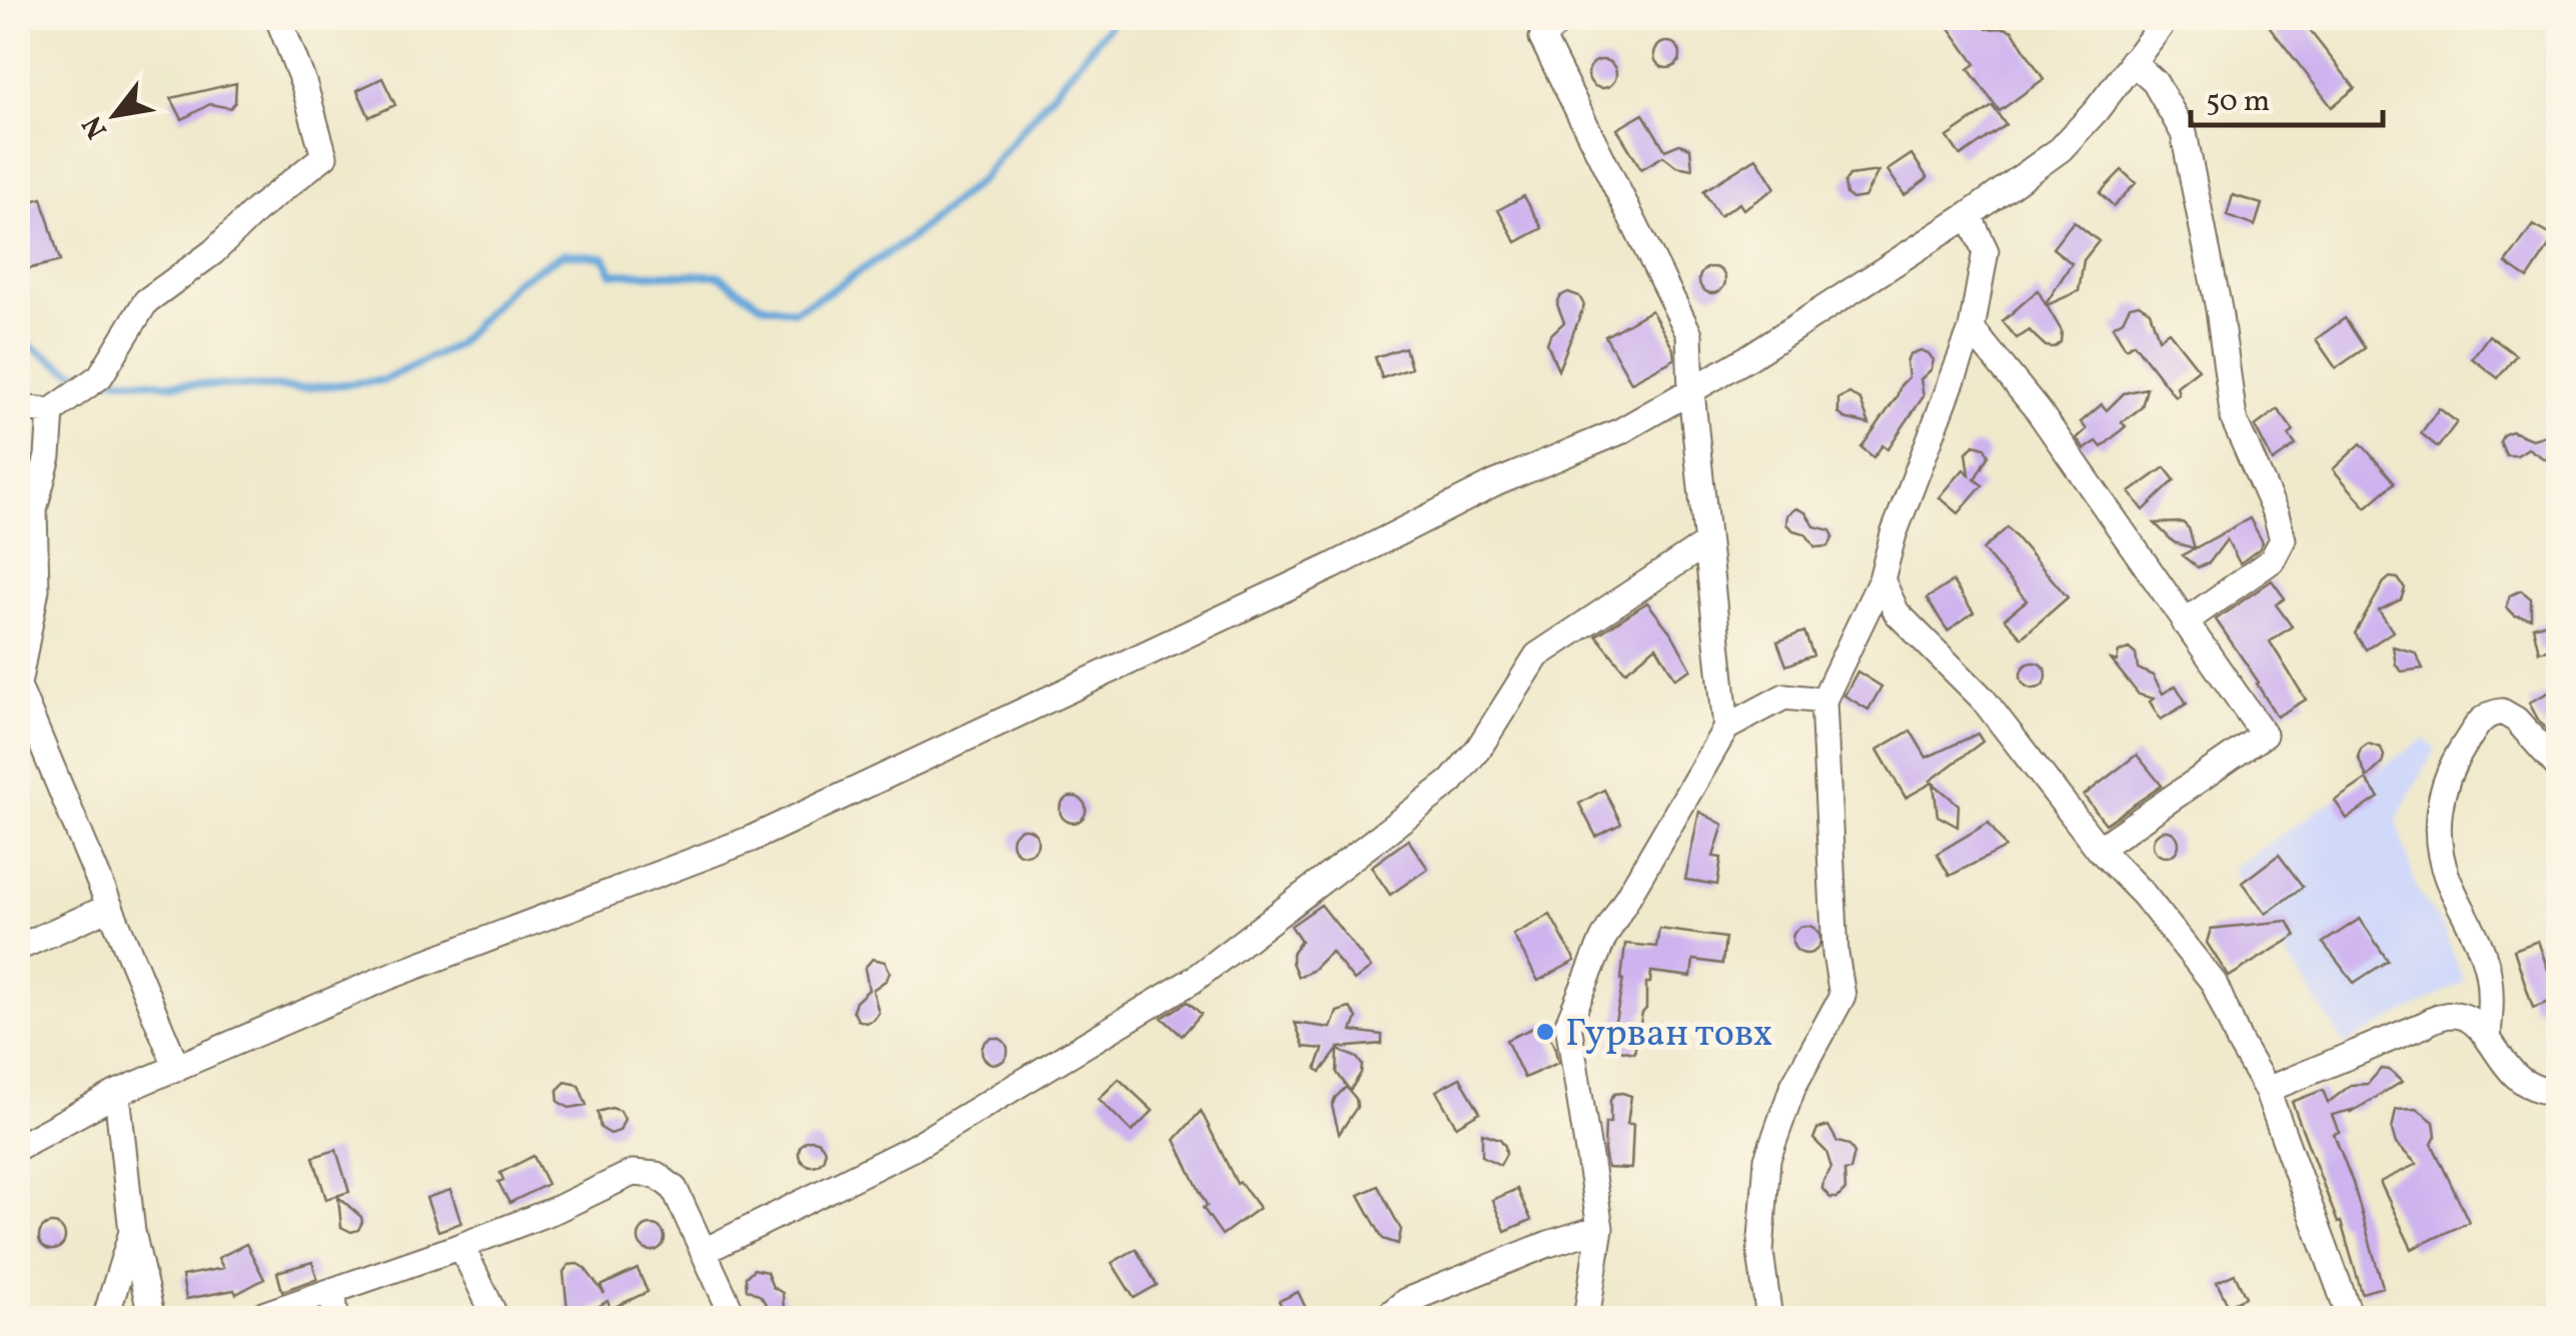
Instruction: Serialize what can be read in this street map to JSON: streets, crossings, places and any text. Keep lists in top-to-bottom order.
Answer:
{
  "places": ["Гурван товх"],
  "scale_bar": "50 m",
  "north": "bottom left"
}
